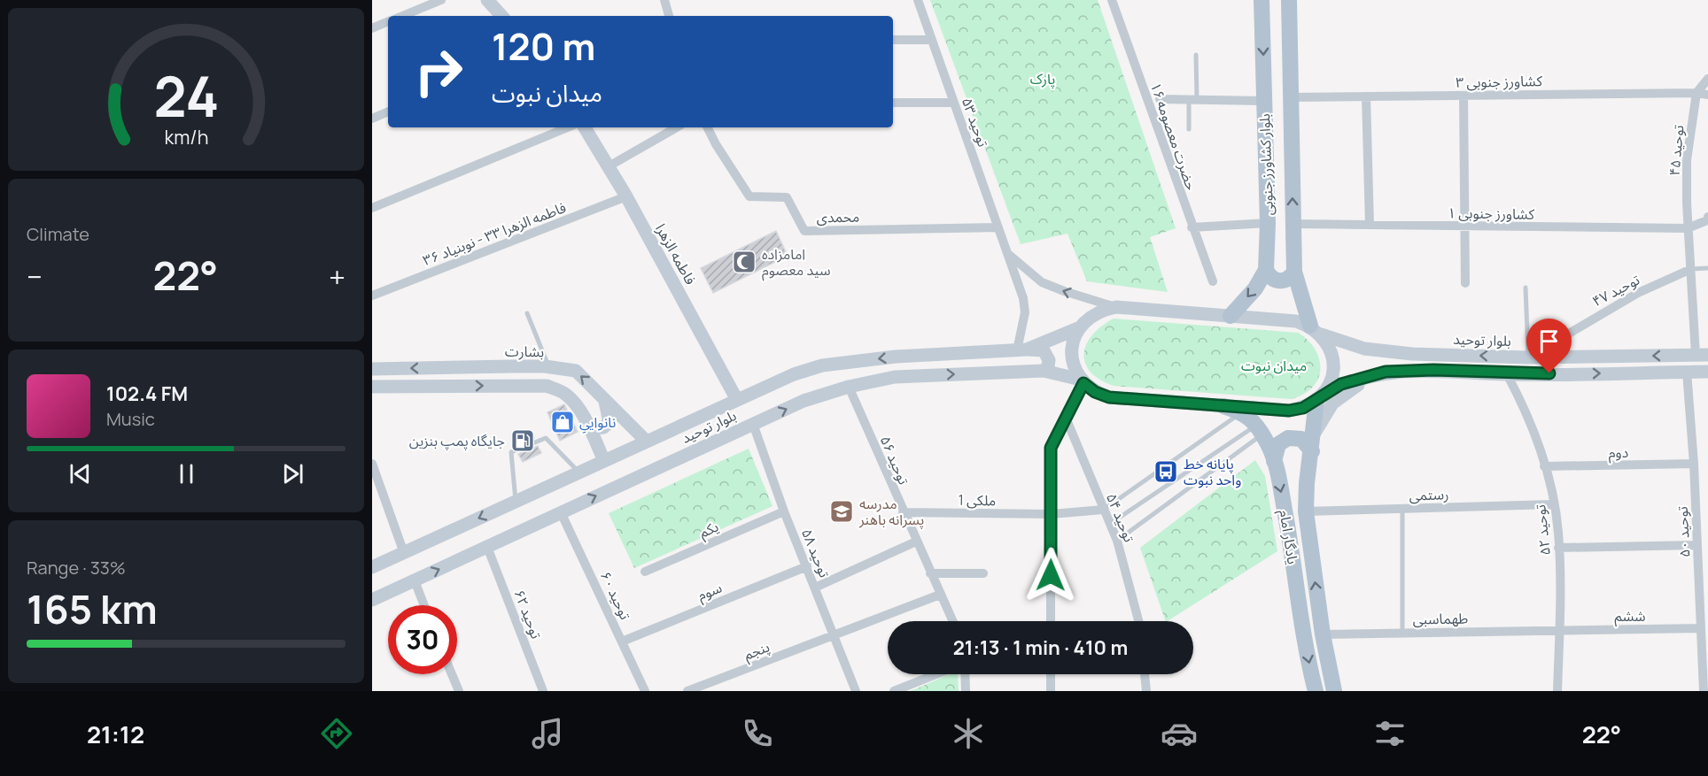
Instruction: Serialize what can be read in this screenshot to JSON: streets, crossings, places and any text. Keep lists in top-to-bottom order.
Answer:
{
  "streets": {
    "main road": [
      "بلوار کشاورز جنوبی",
      "فاطمه الزهرا",
      "بلوار توحید",
      "بشارت",
      "یادگار امام"
    ],
    "street": [
      "کشاورز جنوبی ۳",
      "توحید ۵۳",
      "حضرت معصومه ۱۶",
      "توحید ۴۵",
      "کشاورز جنوبی ۱",
      "محمدی",
      "فاطمه الزهرا ۳۳ - نوبنیاد ۳۶",
      "توحید ۴۷",
      "دوم",
      "توحید ۵۶",
      "رستمی",
      "ملکی 1",
      "توحید ۵۴",
      "یکم",
      "توحید ۵۲",
      "توحید ۵۰",
      "توحید ۵۸",
      "سوم",
      "توحید ۶۰",
      "توحید ۶۲",
      "ششم",
      "طهماسبی",
      "پنجم"
    ]
  },
  "crossings": [
    ["کشاورز جنوبی ۳", "توحید ۴۵"],
    ["کشاورز جنوبی ۳", "بلوار کشاورز جنوبی"],
    ["توحید ۵۳", "محمدی"],
    ["توحید ۵۳", "بلوار توحید"],
    ["توحید ۴۵", "کشاورز جنوبی ۱"],
    ["توحید ۴۵", "توحید ۴۷"],
    ["توحید ۴۵", "بلوار توحید"],
    ["بلوار کشاورز جنوبی", "کشاورز جنوبی ۱"],
    ["بلوار کشاورز جنوبی", "بلوار توحید"],
    ["فاطمه الزهرا ۳۳ - نوبنیاد ۳۶", "فاطمه الزهرا"],
    ["فاطمه الزهرا", "بلوار توحید"],
    ["توحید ۴۷", "بلوار توحید"],
    ["بلوار توحید", "بشارت"],
    ["بلوار توحید", "توحید ۵۶"],
    ["بلوار توحید", "توحید ۵۸"],
    ["بلوار توحید", "توحید ۶۰"],
    ["بلوار توحید", "توحید ۶۲"],
    ["دوم", "توحید ۵۲"],
    ["دوم", "توحید ۵۰"],
    ["توحید ۵۶", "ملکی 1"],
    ["توحید ۵۶", "پنجم"],
    ["رستمی", "توحید ۵۲"],
    ["رستمی", "یادگار امام"],
    ["ملکی 1", "توحید ۵۴"],
    ["یکم", "توحید ۵۸"],
    ["توحید ۵۲", "ششم"],
    ["توحید ۵۲", "طهماسبی"],
    ["توحید ۵۰", "ششم"],
    ["یادگار امام", "طهماسبی"],
    ["توحید ۵۸", "سوم"],
    ["توحید ۵۸", "پنجم"],
    ["سوم", "توحید ۶۰"],
    ["ششم", "طهماسبی"]
  ],
  "parks": ["پارک", "میدان نبوت"],
  "places": {
    "mosque": ["امامزاده سید معصوم"],
    "shop": ["نانواییِ"],
    "fuel station": ["جایگاه پمپ بنزین"],
    "bus stop": ["پایانه خط واحد نبوت"],
    "school or university": ["مدرسه پسرانه باهنر"]
  },
  "page": {
    "turn": ["120 m", "میدان نبوت"],
    "tile": [
      "Climate",
      ["Range · 33%", "165 km"]
    ],
    "heat": ["−", "22°", "+"],
    "song": ["102.4 FM", "Music"],
    "limit": "30",
    "trip": "21:13 · 1 min · 410 m",
    "tabs": ["21:12", "22°"],
    "gauge": ["24", "km/h"]
  }
}
